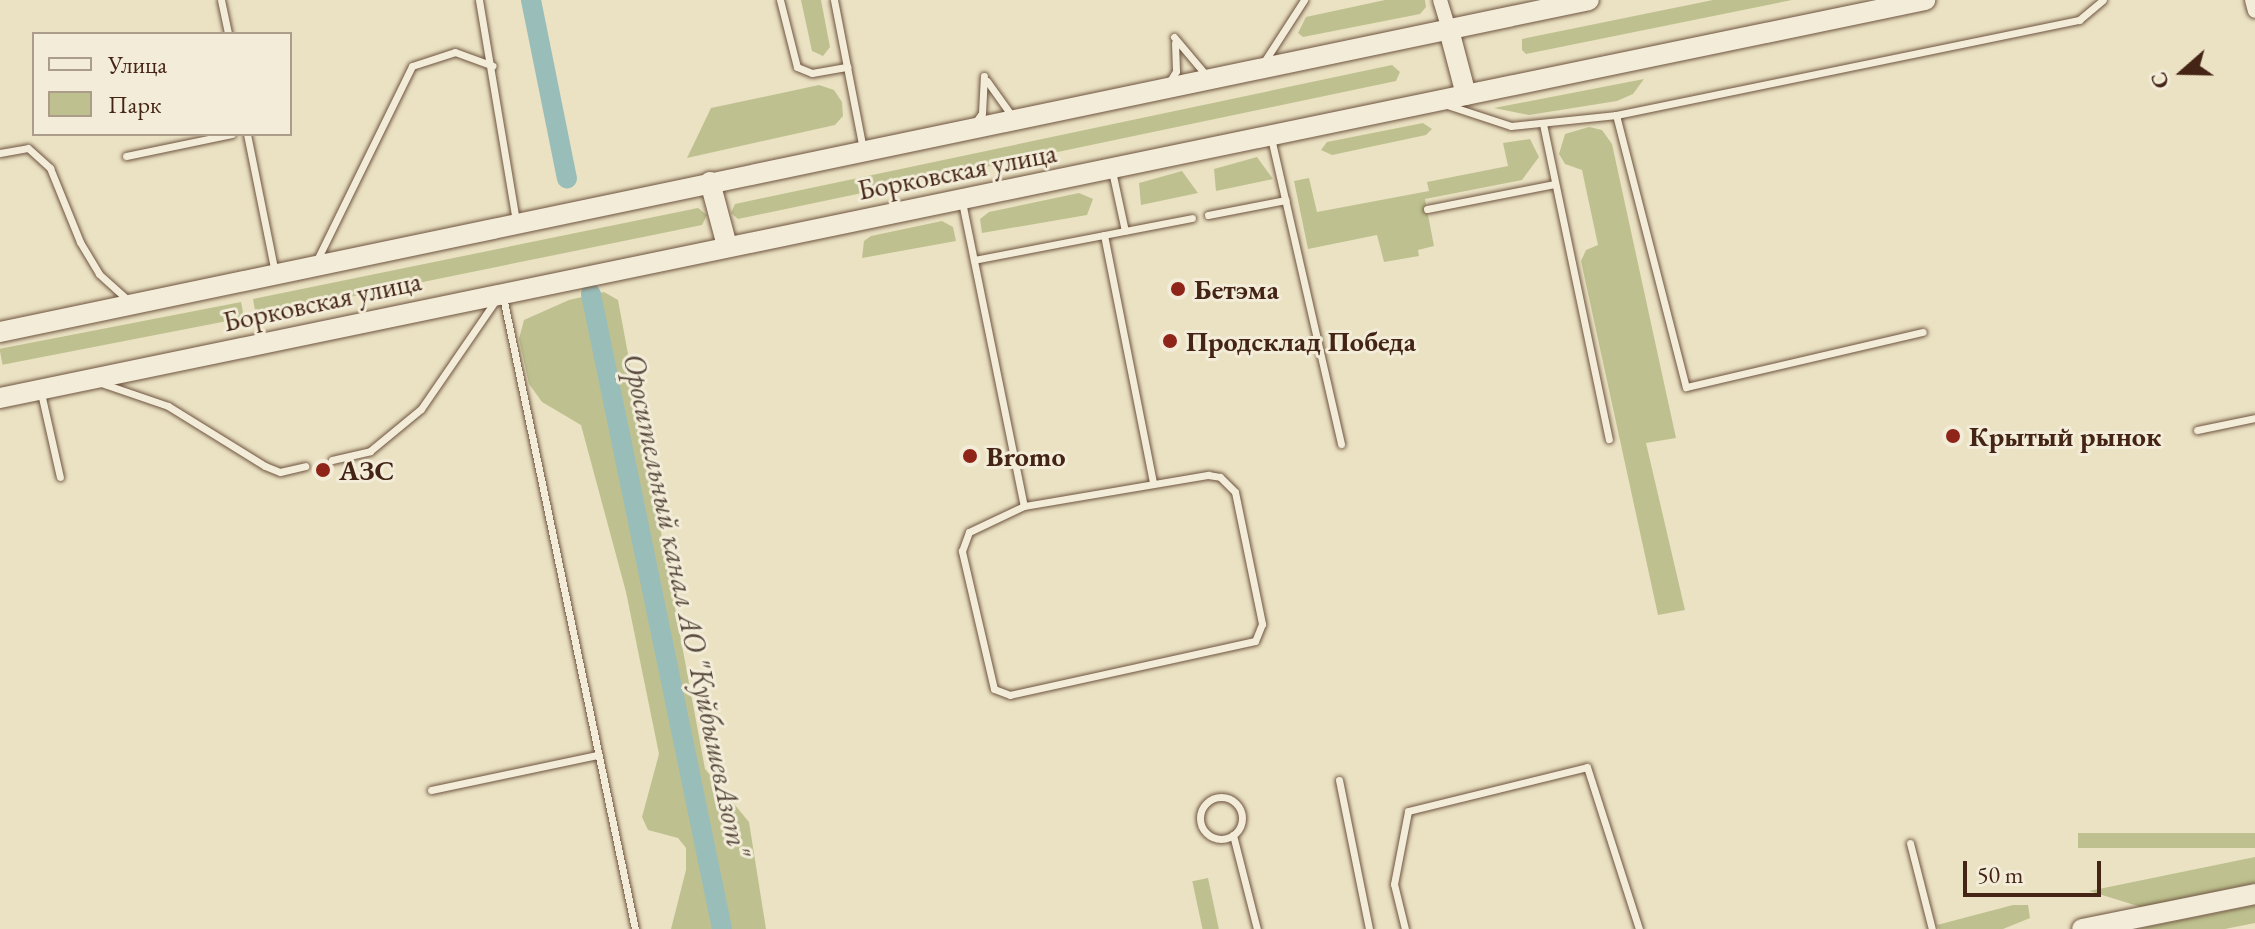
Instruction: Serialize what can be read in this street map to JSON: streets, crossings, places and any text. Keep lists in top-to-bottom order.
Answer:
{
  "streets": {
    "main road": ["Борковская улица"]
  },
  "water": ["Оросительный канал АО \"КуйбышевАзот\""],
  "places": [
    "Бетэма",
    "Продсклад Победа",
    "Крытый рынок",
    "Bromo",
    "АЗС"
  ],
  "legend": ["Улица", "Парк"],
  "scale_bar": "50 m",
  "north": "left"
}
